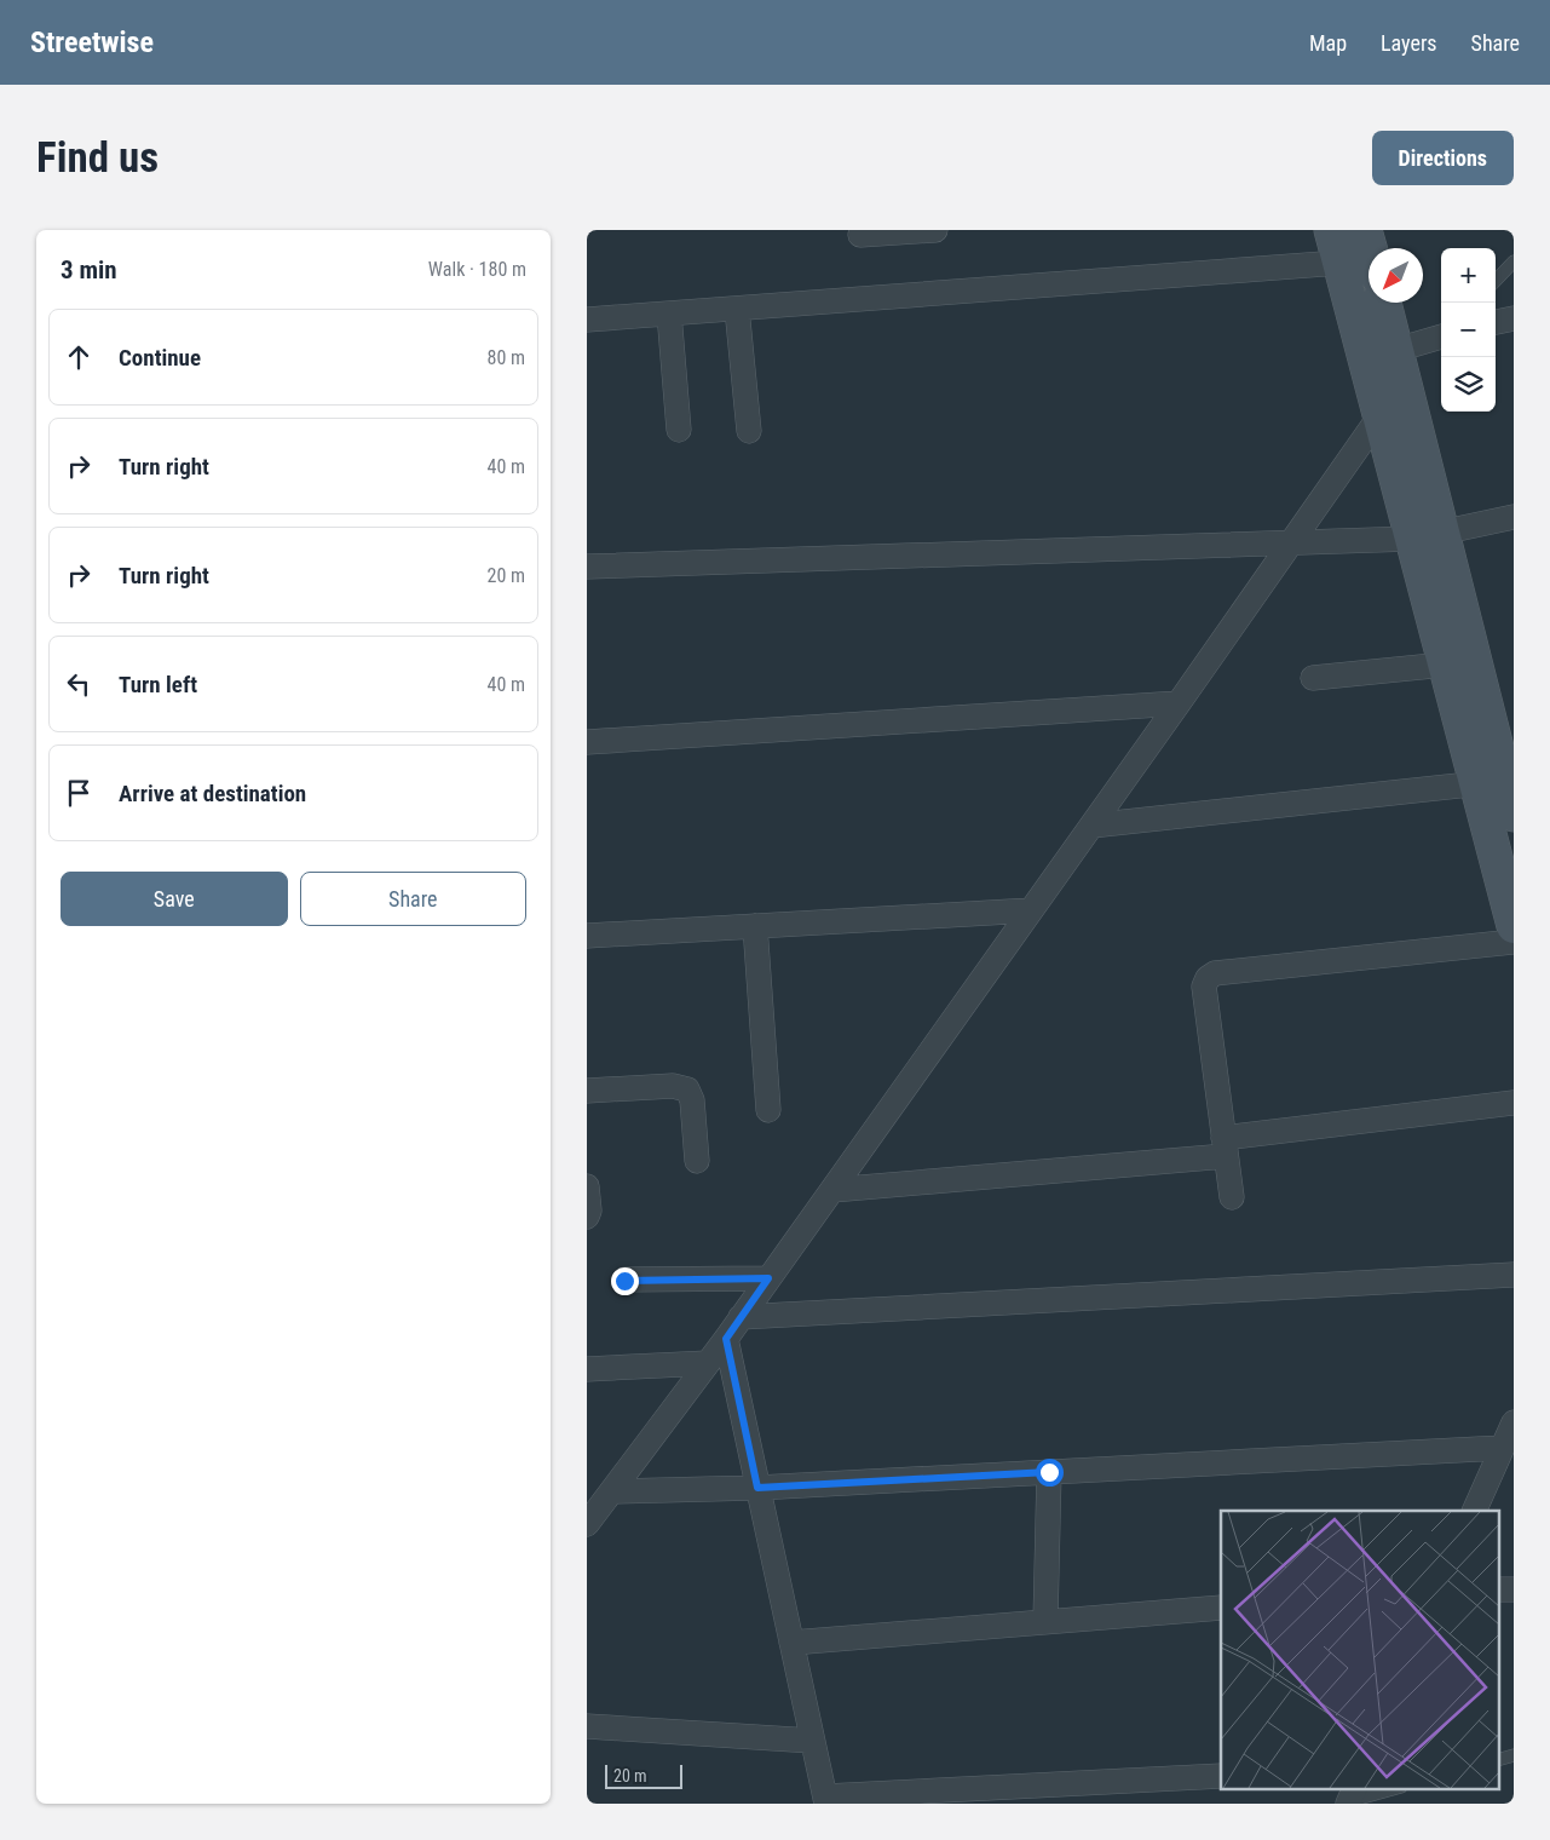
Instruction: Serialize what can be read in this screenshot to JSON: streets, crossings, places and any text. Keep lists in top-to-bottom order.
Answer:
{
  "scale_bar": "20 m",
  "north": "bottom left",
  "page": {
    "header": "Streetwise",
    "nav": ["Map", "Layers", "Share"],
    "buttons": [
      "Directions",
      ["Save", "Share"]
    ],
    "title": "Find us",
    "heading": ["3 min", "Walk · 180 m"],
    "map_buttons": ["+", "−"],
    "list": [
      ["Continue", "80 m"],
      ["Turn right", "40 m"],
      ["Turn right", "20 m"],
      ["Turn left", "40 m"],
      "Arrive at destination"
    ],
    "scale": "20 m"
  }
}
